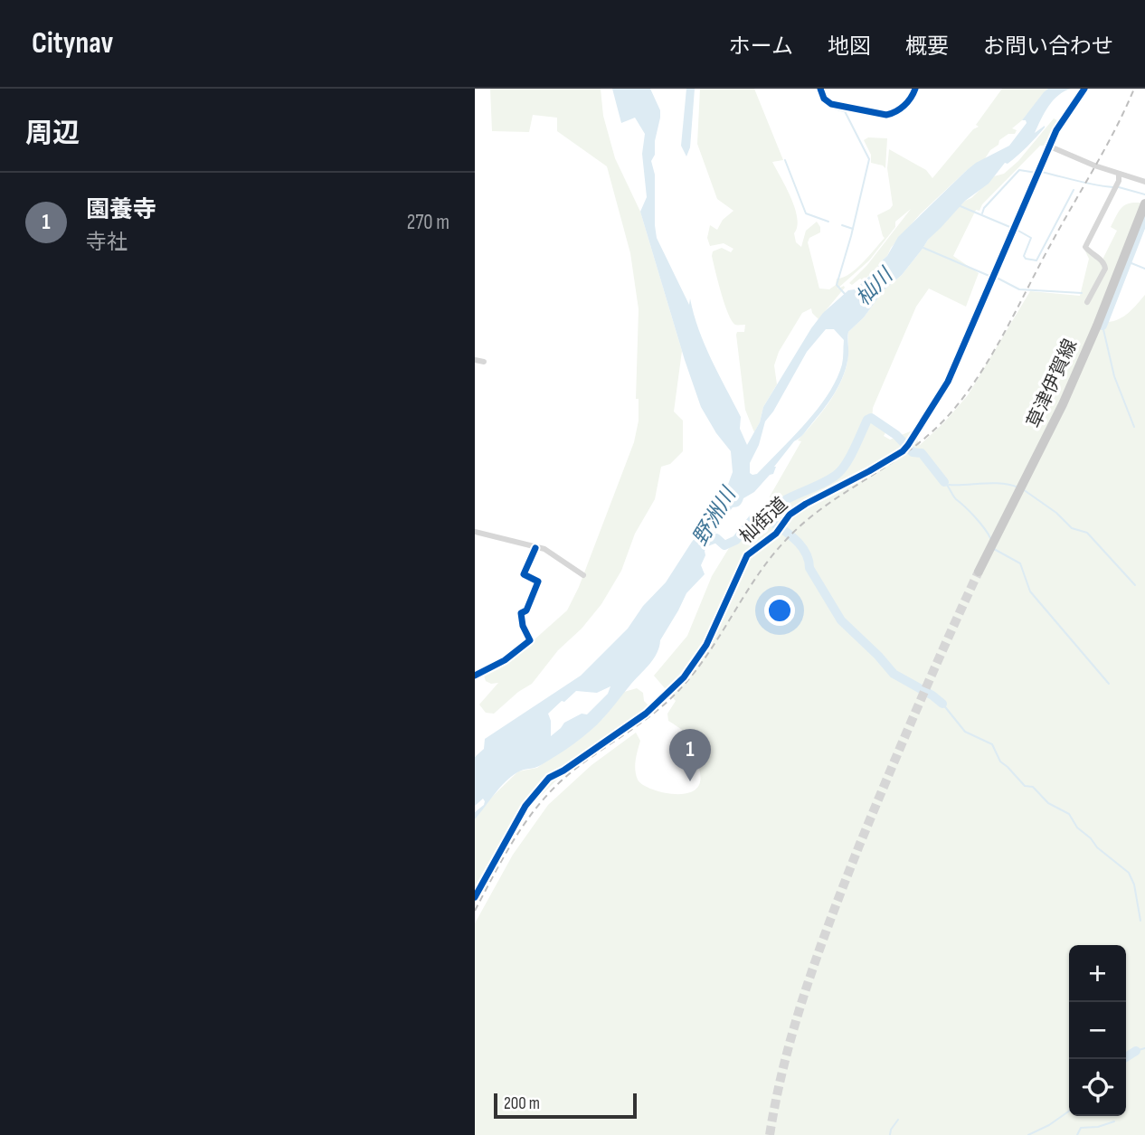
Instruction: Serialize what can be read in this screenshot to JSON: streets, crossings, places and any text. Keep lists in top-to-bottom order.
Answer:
{
  "streets": {
    "main road": ["草津伊賀線"],
    "street": ["杣街道"]
  },
  "water": ["杣川", "野洲川"],
  "scale_bar": "200 m",
  "page": {
    "header": "Citynav",
    "nav": [
      "ホーム",
      "地図",
      "概要",
      "お問い合わせ"
    ],
    "heading": "周辺",
    "list": [
      {
        "mark": "1",
        "name": "園養寺",
        "note": "寺社",
        "value": "270 m"
      }
    ],
    "pins": "1",
    "map_buttons": ["+", "−"],
    "scale": "200 m"
  }
}
